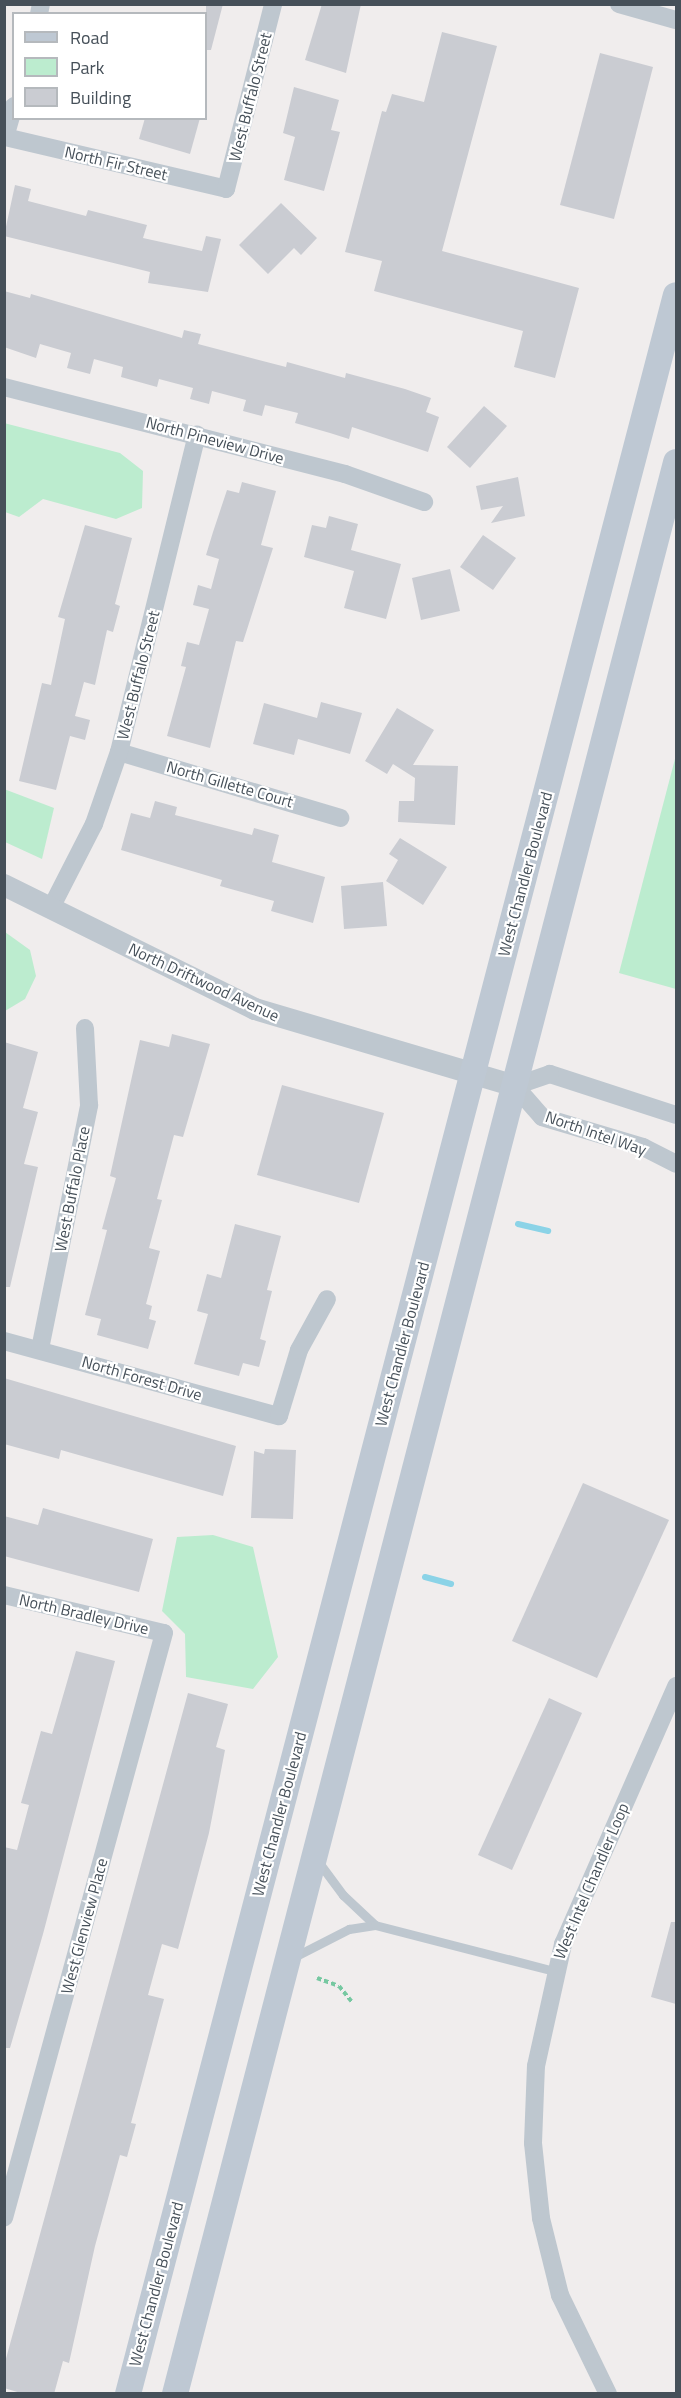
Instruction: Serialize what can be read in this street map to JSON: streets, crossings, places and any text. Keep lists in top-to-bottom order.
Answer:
{
  "streets": {
    "main road": ["West Chandler Boulevard"],
    "street": [
      "West Buffalo Street",
      "North Fir Street",
      "North Pineview Drive",
      "North Gillette Court",
      "North Driftwood Avenue",
      "North Intel Way",
      "West Buffalo Place",
      "North Forest Drive",
      "North Bradley Drive",
      "West Intel Chandler Loop",
      "West Glenview Place"
    ]
  },
  "crossings": [
    ["West Buffalo Street", "North Fir Street"],
    ["West Buffalo Street", "North Pineview Drive"],
    ["West Buffalo Street", "North Gillette Court"],
    ["West Buffalo Street", "North Driftwood Avenue"],
    ["West Chandler Boulevard", "North Driftwood Avenue"],
    ["North Driftwood Avenue", "North Intel Way"],
    ["West Buffalo Place", "North Forest Drive"],
    ["North Bradley Drive", "West Glenview Place"]
  ],
  "legend": ["Road", "Park", "Building"]
}
